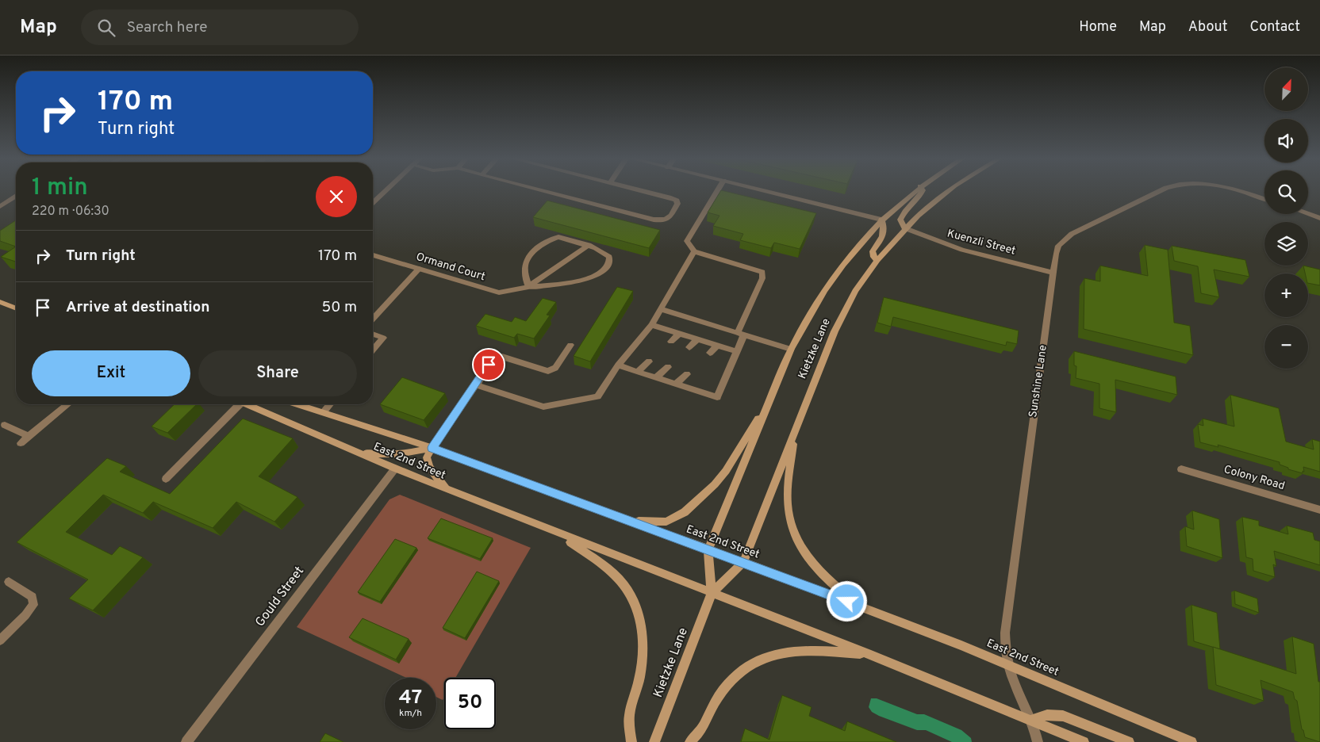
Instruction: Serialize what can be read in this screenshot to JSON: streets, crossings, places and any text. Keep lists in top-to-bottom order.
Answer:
{
  "streets": {
    "main road": ["Kietzke Lane", "East 2nd Street"],
    "street": [
      "Kuenzli Street",
      "Ormand Court",
      "Sunshine Lane",
      "Colony Road",
      "Gould Street"
    ]
  },
  "crossings": [
    ["Kuenzli Street", "Kietzke Lane"],
    ["Kuenzli Street", "Sunshine Lane"],
    ["Kietzke Lane", "East 2nd Street"],
    ["Sunshine Lane", "East 2nd Street"],
    ["East 2nd Street", "Gould Street"]
  ],
  "north": "top right",
  "page": {
    "header": "Map",
    "search": "Search here",
    "nav": [
      "Home",
      "Map",
      "About",
      "Contact"
    ],
    "map_buttons": ["+", "−"],
    "turn": ["170 m", "Turn right"],
    "heading": ["1 min", "220 m · 06:30"],
    "list": [
      {
        "name": "Turn right",
        "value": "170 m"
      },
      {
        "name": "Arrive at destination",
        "value": "50 m"
      }
    ],
    "buttons": ["Exit", "Share"],
    "speed": "47 km/h",
    "limit": "50"
  }
}
